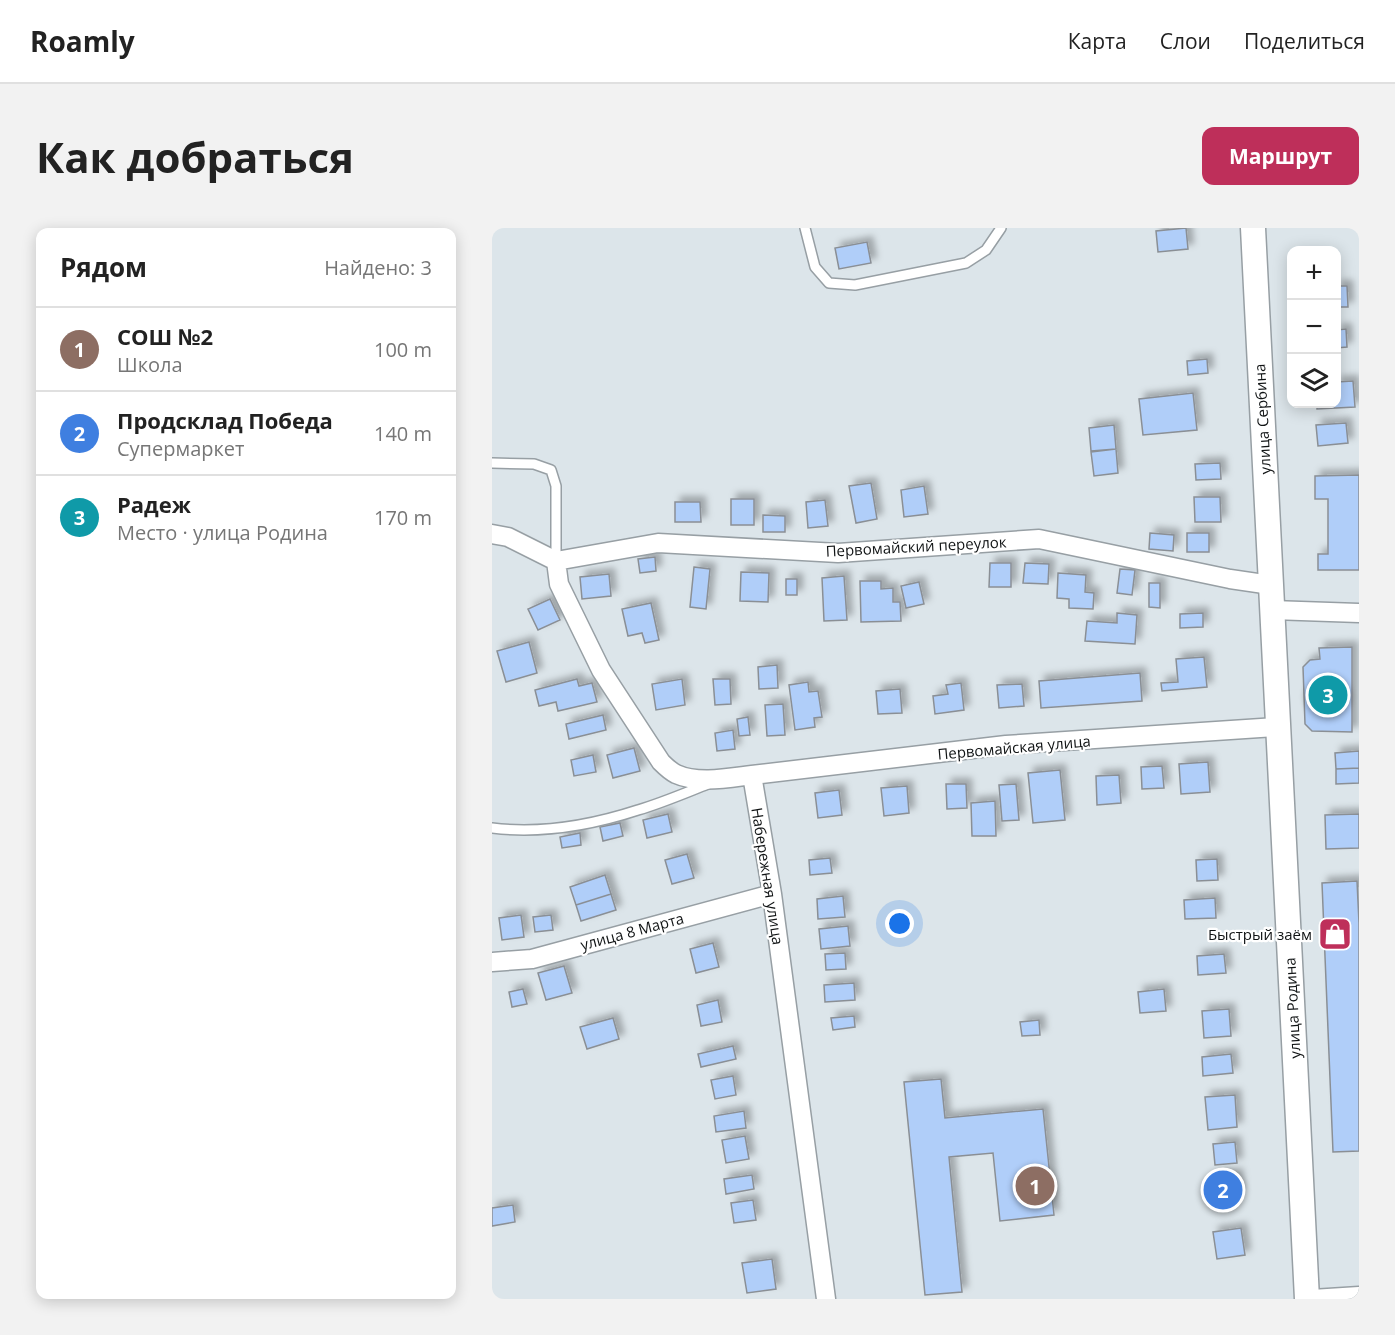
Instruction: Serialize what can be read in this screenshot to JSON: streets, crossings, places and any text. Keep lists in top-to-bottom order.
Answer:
{
  "streets": {
    "street": [
      "улица Сербина",
      "Первомайский переулок",
      "Первомайская улица",
      "Набережная улица",
      "улица 8 Марта",
      "улица Родина"
    ]
  },
  "crossings": [
    ["улица Сербина", "Первомайский переулок"],
    ["улица Сербина", "улица Родина"],
    ["Первомайская улица", "Набережная улица"],
    ["Первомайская улица", "улица Родина"],
    ["Набережная улица", "улица 8 Марта"]
  ],
  "places": {
    "shop": ["Быстрый заём"]
  },
  "page": {
    "header": "Roamly",
    "nav": ["Карта", "Слои", "Поделиться"],
    "buttons": "Маршрут",
    "title": "Как добраться",
    "heading": ["Рядом", "Найдено: 3"],
    "map_buttons": ["+", "−"],
    "list": [
      {
        "mark": "1",
        "name": "СОШ №2",
        "note": "Школа",
        "value": "100 m"
      },
      {
        "mark": "2",
        "name": "Продсклад Победа",
        "note": "Супермаркет",
        "value": "140 m"
      },
      {
        "mark": "3",
        "name": "Радеж",
        "note": "Место · улица Родина",
        "value": "170 m"
      }
    ],
    "pins": ["3", "1", "2"]
  }
}
